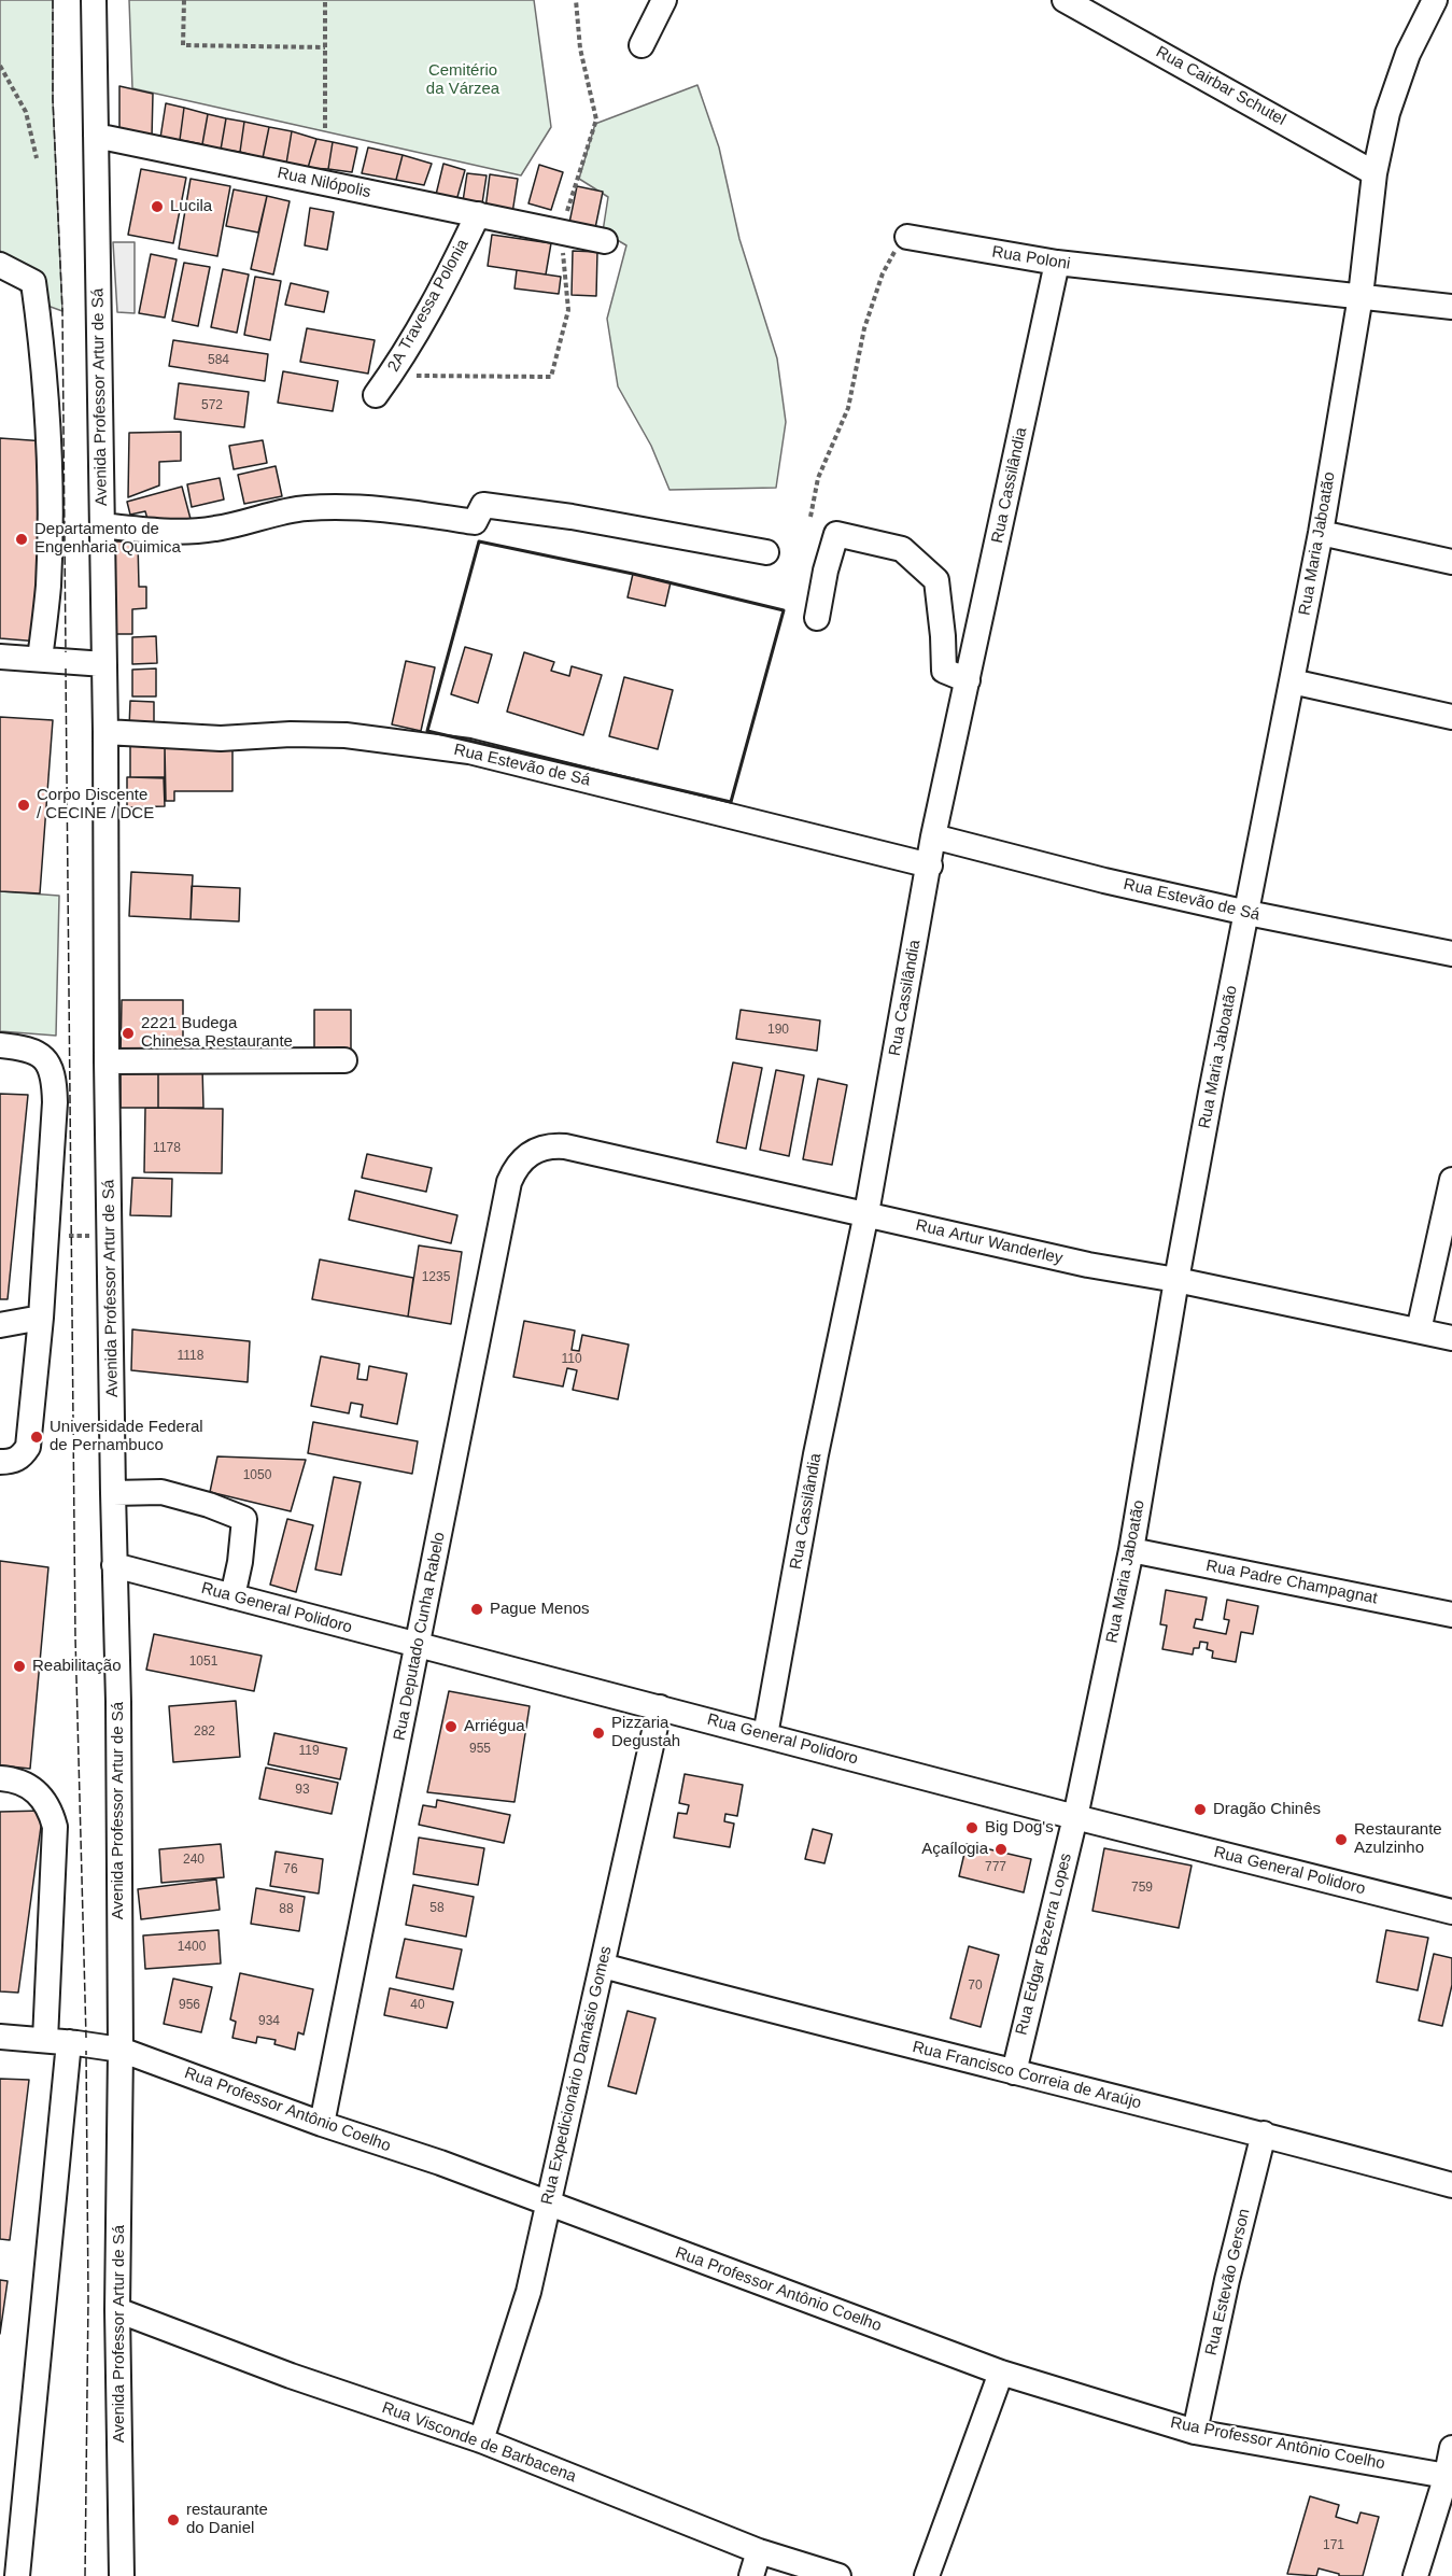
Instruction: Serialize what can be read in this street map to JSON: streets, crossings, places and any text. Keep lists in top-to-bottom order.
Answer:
{
  "streets": {
    "street": [
      "Rua Cairbar Schutel",
      "Rua Nilópolis",
      "Rua Poloni",
      "2A Travessa Polonia",
      "Avenida Professor Artur de Sá",
      "Rua Cassilândia",
      "Rua Maria Jaboatão",
      "Rua Estevão de Sá",
      "Rua Artur Wanderley",
      "Rua Padre Champagnat",
      "Rua General Polidoro",
      "Rua Deputado Cunha Rabelo",
      "Rua Edgar Bezerra Lopes",
      "Rua Expedicionário Damásio Gomes",
      "Rua Francisco Correia de Araújo",
      "Rua Professor Antônio Coelho",
      "Rua Estevão Gerson",
      "Rua Visconde de Barbacena"
    ]
  },
  "crossings": [
    ["Rua Cairbar Schutel", "Rua Maria Jaboatão"],
    ["Rua Nilópolis", "2A Travessa Polonia"],
    ["Rua Nilópolis", "Avenida Professor Artur de Sá"],
    ["Rua Poloni", "Rua Cassilândia"],
    ["Rua Poloni", "Rua Maria Jaboatão"],
    ["Avenida Professor Artur de Sá", "Rua Estevão de Sá"],
    ["Avenida Professor Artur de Sá", "Rua General Polidoro"],
    ["Avenida Professor Artur de Sá", "Rua Professor Antônio Coelho"],
    ["Avenida Professor Artur de Sá", "Rua Visconde de Barbacena"],
    ["Rua Cassilândia", "Rua Estevão de Sá"],
    ["Rua Cassilândia", "Rua Artur Wanderley"],
    ["Rua Cassilândia", "Rua General Polidoro"],
    ["Rua Maria Jaboatão", "Rua Estevão de Sá"],
    ["Rua Maria Jaboatão", "Rua Artur Wanderley"],
    ["Rua Maria Jaboatão", "Rua Padre Champagnat"],
    ["Rua Maria Jaboatão", "Rua General Polidoro"],
    ["Rua Maria Jaboatão", "Rua Edgar Bezerra Lopes"],
    ["Rua Artur Wanderley", "Rua Deputado Cunha Rabelo"],
    ["Rua General Polidoro", "Rua Deputado Cunha Rabelo"],
    ["Rua General Polidoro", "Rua Edgar Bezerra Lopes"],
    ["Rua General Polidoro", "Rua Expedicionário Damásio Gomes"],
    ["Rua Deputado Cunha Rabelo", "Rua Professor Antônio Coelho"],
    ["Rua Edgar Bezerra Lopes", "Rua Francisco Correia de Araújo"],
    ["Rua Expedicionário Damásio Gomes", "Rua Francisco Correia de Araújo"],
    ["Rua Expedicionário Damásio Gomes", "Rua Professor Antônio Coelho"],
    ["Rua Expedicionário Damásio Gomes", "Rua Visconde de Barbacena"],
    ["Rua Francisco Correia de Araújo", "Rua Estevão Gerson"],
    ["Rua Professor Antônio Coelho", "Rua Estevão Gerson"]
  ],
  "parks": ["Cemitério da Várzea"],
  "places": [
    "Lucila",
    "Departamento de Engenharia Quimica",
    "Corpo Discente / CECINE / DCE",
    "2221 Budega Chinesa Restaurante",
    "Universidade Federal de Pernambuco",
    "Pague Menos",
    "Reabilitação",
    "Arriégua",
    "Pizzaria Degustah",
    "Dragão Chinês",
    "Big Dog's",
    "Restaurante Azulzinho",
    "Açaílogia",
    "restaurante do Daniel"
  ],
  "house_numbers": [
    "584",
    "572",
    "190",
    "1178",
    "1235",
    "1118",
    "110",
    "1050",
    "1051",
    "282",
    "955",
    "119",
    "93",
    "240",
    "777",
    "76",
    "759",
    "58",
    "88",
    "1400",
    "70",
    "956",
    "40",
    "934",
    "171"
  ]
}
